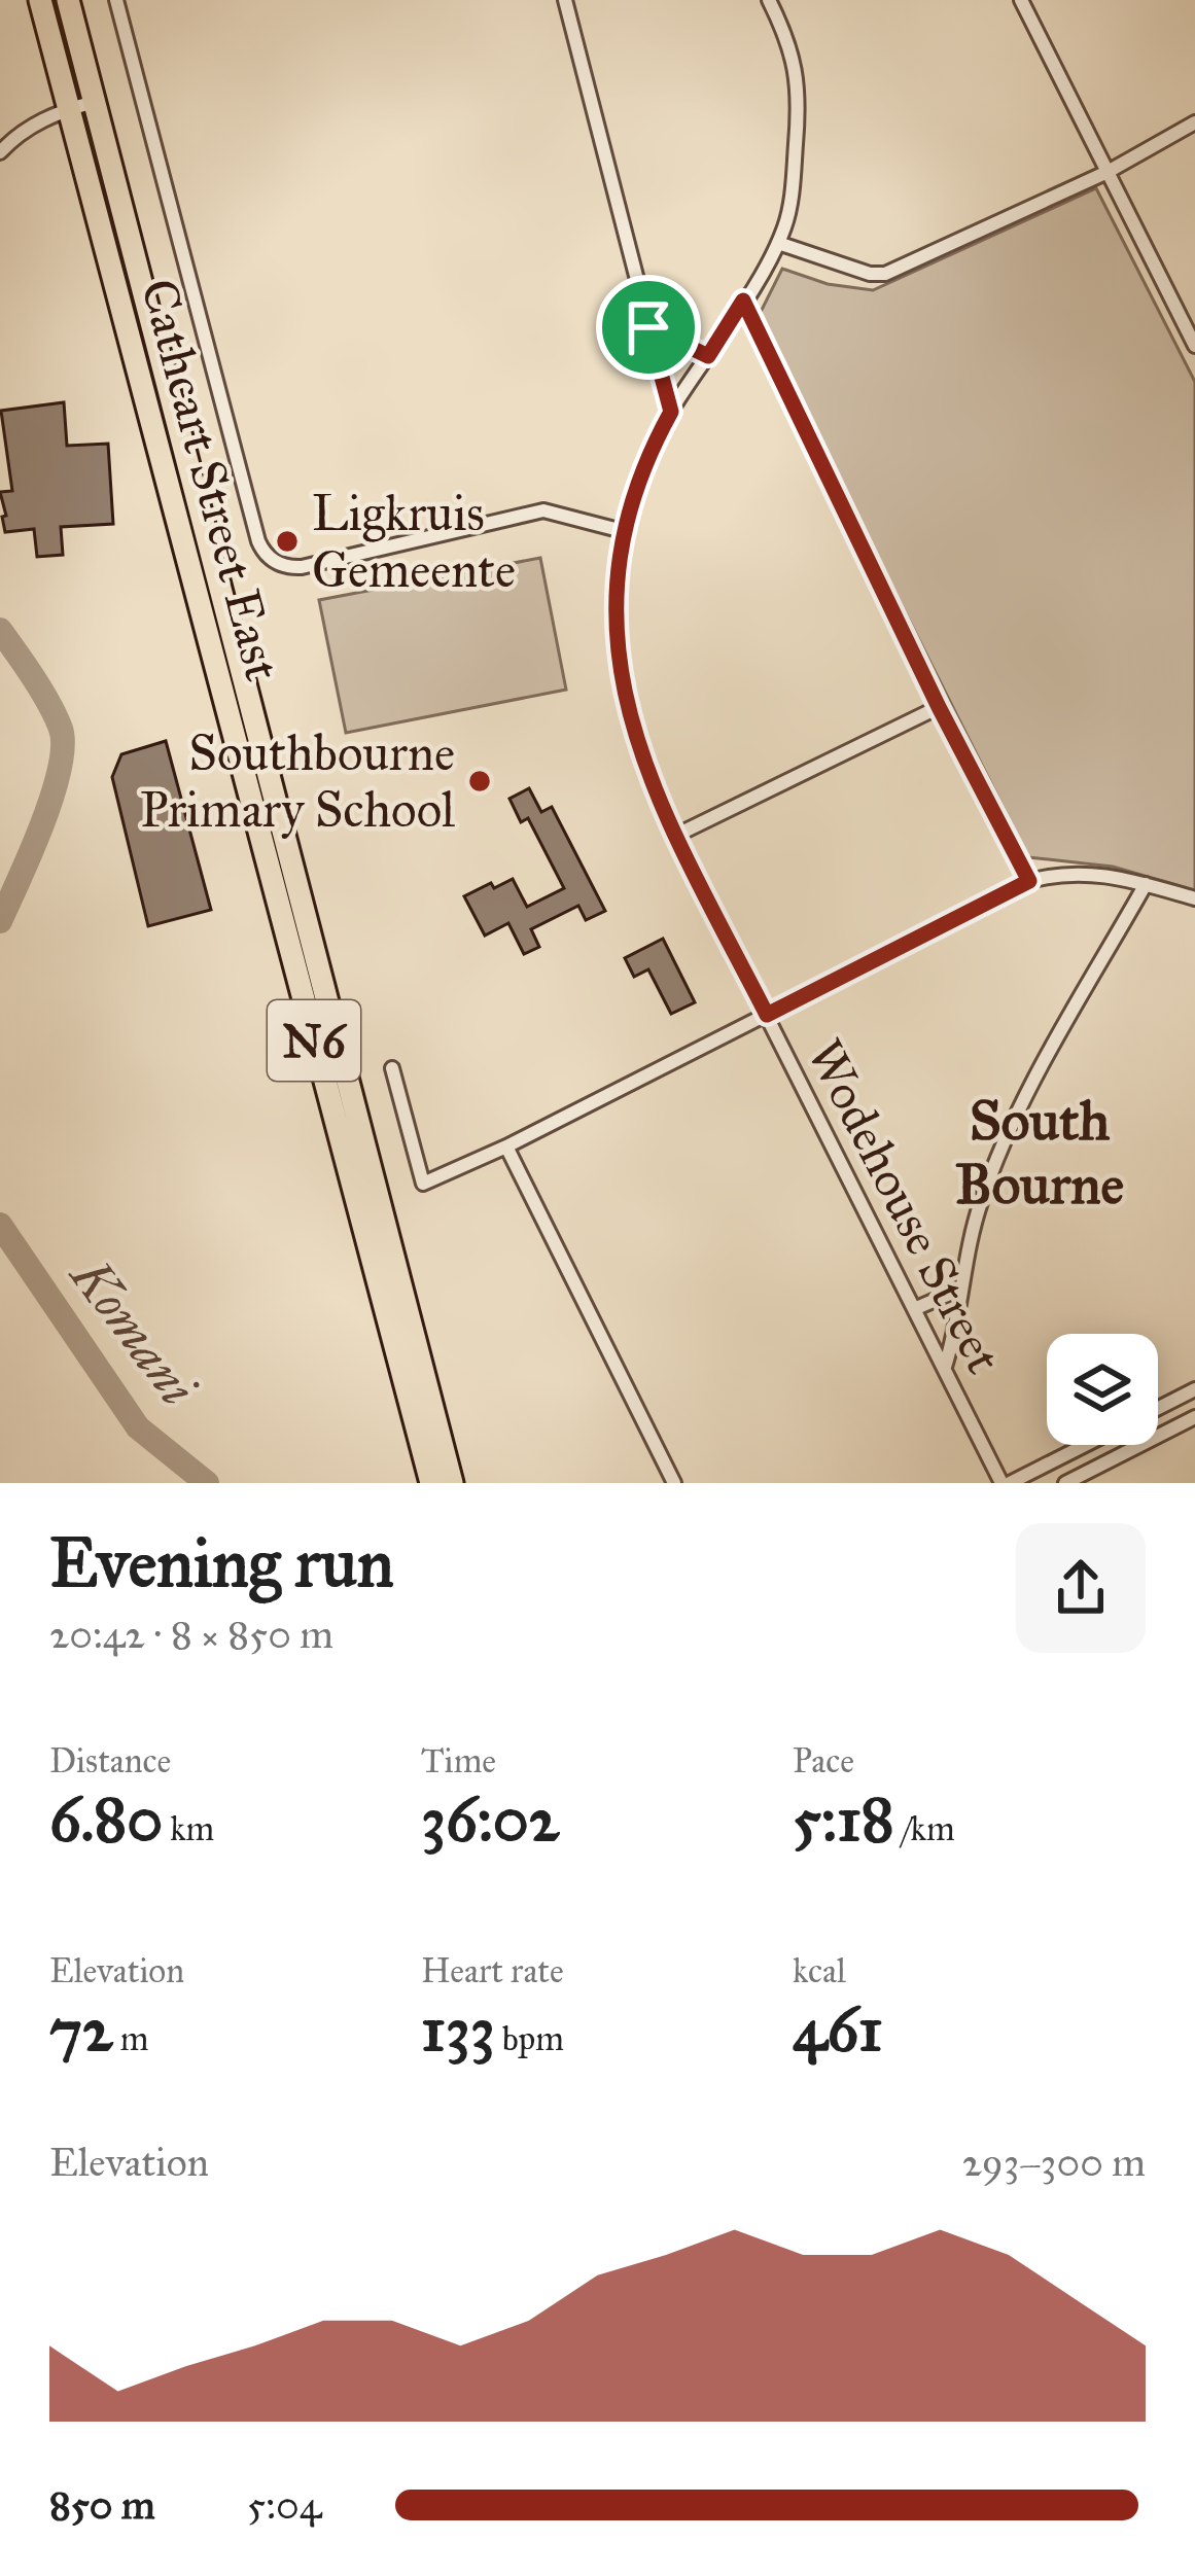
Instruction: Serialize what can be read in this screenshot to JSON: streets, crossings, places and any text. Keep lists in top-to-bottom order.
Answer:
{
  "streets": {
    "highway": ["Cathcart Street East", "N6"],
    "street": ["Wodehouse Street"]
  },
  "districts": ["South Bourne"],
  "water": ["Komani"],
  "places": ["Ligkruis Gemeente", "Southbourne Primary School"],
  "page": {
    "heading": ["Evening run", "20:42 · 8 × 850 m"],
    "stats": [
      ["Distance", "6.80 km"],
      ["Time", "36:02"],
      ["Pace", "5:18 /km"],
      ["Elevation", "72 m"],
      ["Heart rate", "133 bpm"],
      ["kcal", "461"]
    ],
    "chart": ["Elevation", "293–300 m"],
    "list": [
      {
        "name": "850 m",
        "note": "5:04"
      }
    ]
  }
}
